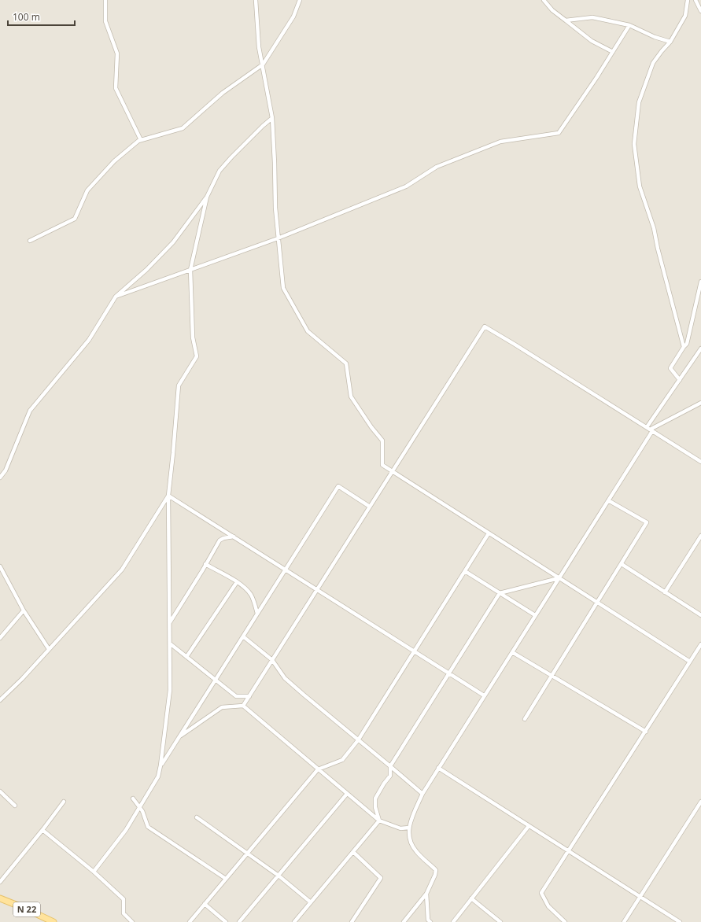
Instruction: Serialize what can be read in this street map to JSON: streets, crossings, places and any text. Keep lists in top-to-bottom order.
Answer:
{
  "streets": {
    "main road": ["N 22"]
  },
  "scale_bar": "100 m"
}
